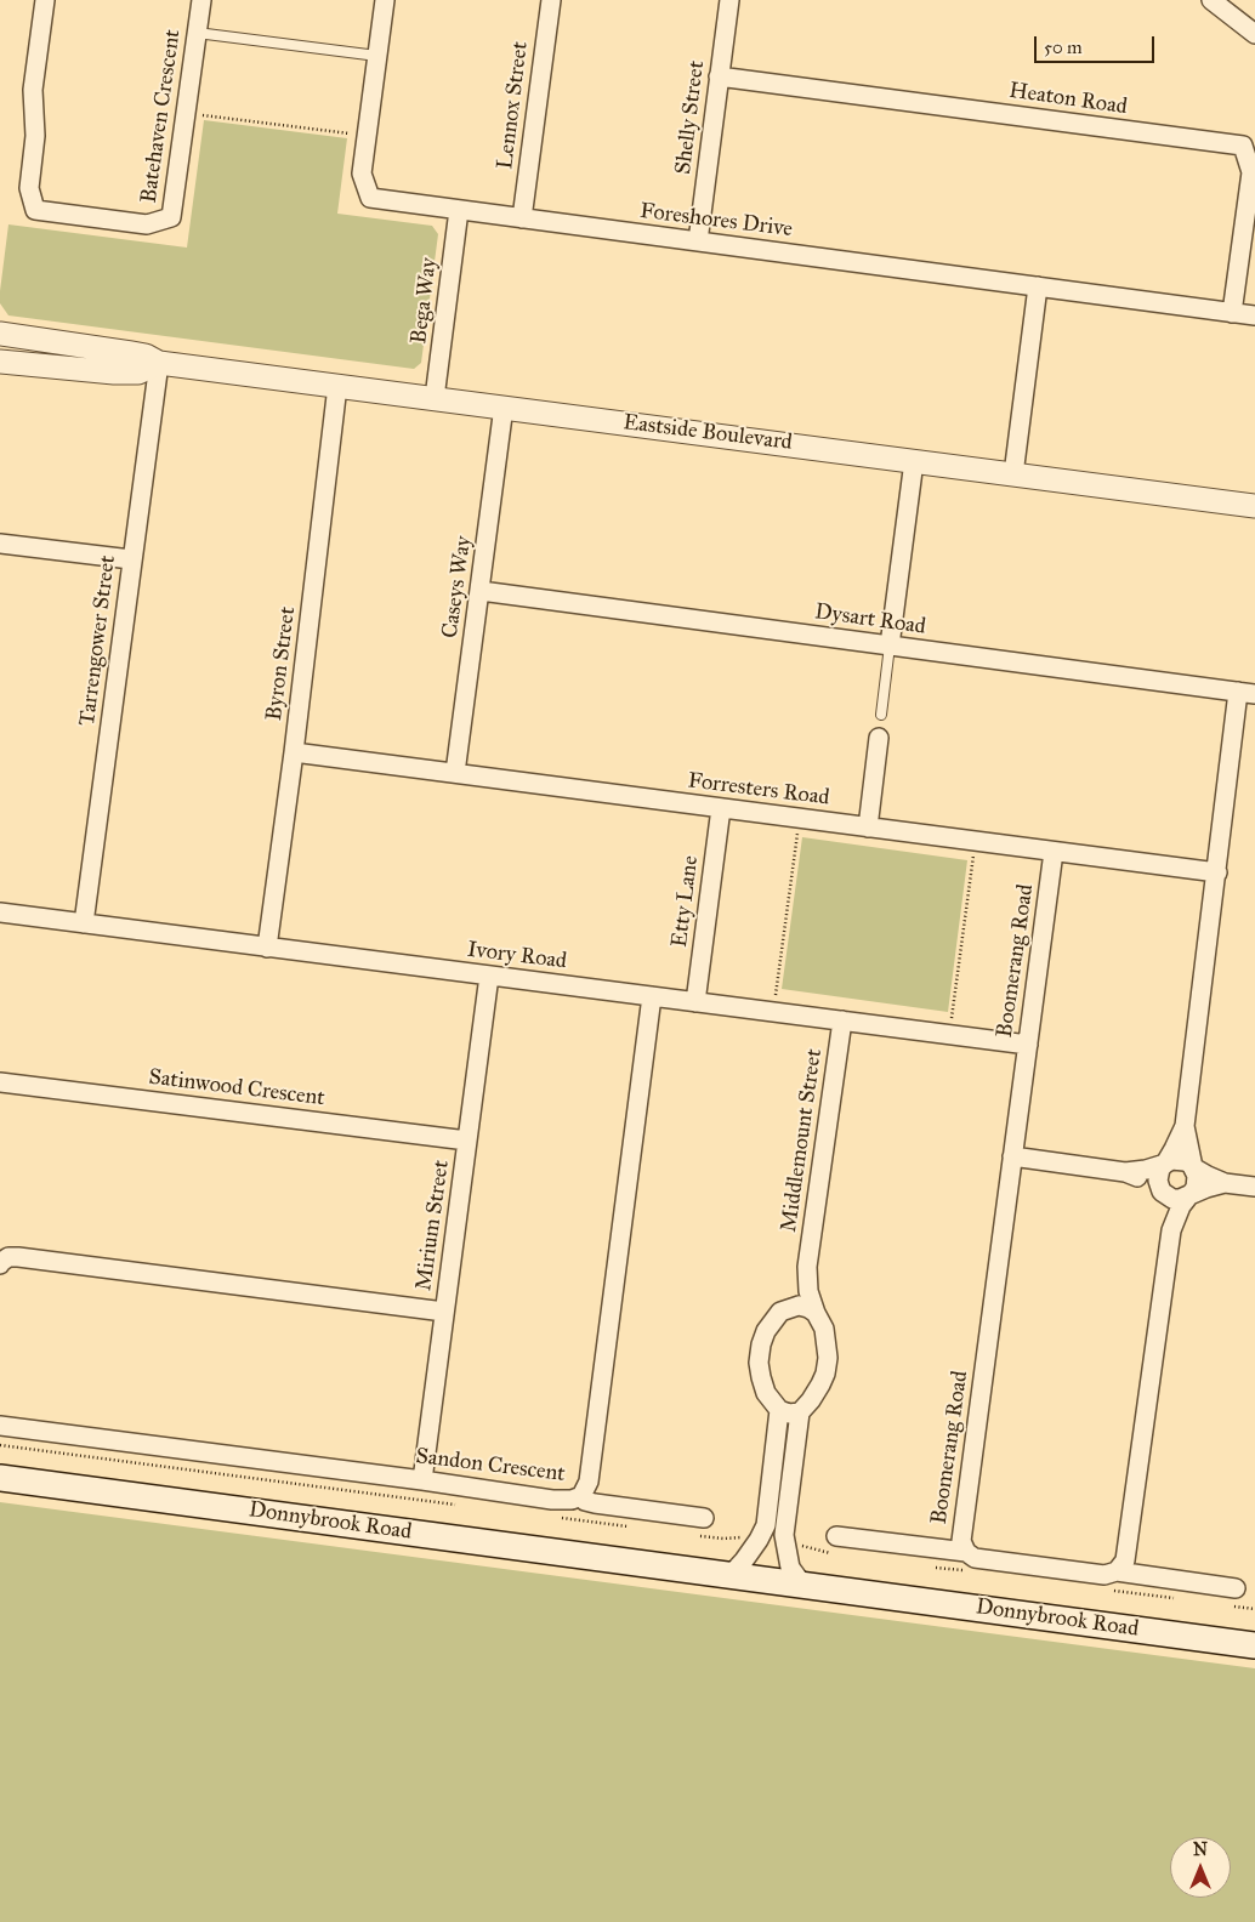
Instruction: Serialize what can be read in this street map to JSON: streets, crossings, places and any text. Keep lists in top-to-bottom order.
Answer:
{
  "streets": {
    "main road": ["Donnybrook Road"],
    "street": [
      "Heaton Road",
      "Lennox Street",
      "Batehaven Crescent",
      "Shelly Street",
      "Foreshores Drive",
      "Bega Way",
      "Eastside Boulevard",
      "Caseys Way",
      "Dysart Road",
      "Tarrengower Street",
      "Byron Street",
      "Forresters Road",
      "Etty Lane",
      "Ivory Road",
      "Boomerang Road",
      "Satinwood Crescent",
      "Middlemount Street",
      "Mirium Street",
      "Sandon Crescent"
    ]
  },
  "crossings": [
    ["Heaton Road", "Shelly Street"],
    ["Heaton Road", "Foreshores Drive"],
    ["Lennox Street", "Foreshores Drive"],
    ["Shelly Street", "Foreshores Drive"],
    ["Foreshores Drive", "Bega Way"],
    ["Bega Way", "Eastside Boulevard"],
    ["Eastside Boulevard", "Caseys Way"],
    ["Eastside Boulevard", "Tarrengower Street"],
    ["Eastside Boulevard", "Byron Street"],
    ["Caseys Way", "Dysart Road"],
    ["Caseys Way", "Forresters Road"],
    ["Tarrengower Street", "Ivory Road"],
    ["Byron Street", "Forresters Road"],
    ["Byron Street", "Ivory Road"],
    ["Forresters Road", "Etty Lane"],
    ["Forresters Road", "Boomerang Road"],
    ["Etty Lane", "Ivory Road"],
    ["Ivory Road", "Boomerang Road"],
    ["Ivory Road", "Middlemount Street"],
    ["Ivory Road", "Mirium Street"],
    ["Ivory Road", "Sandon Crescent"],
    ["Satinwood Crescent", "Mirium Street"],
    ["Mirium Street", "Sandon Crescent"]
  ],
  "scale_bar": "50 m",
  "north": "top"
}
